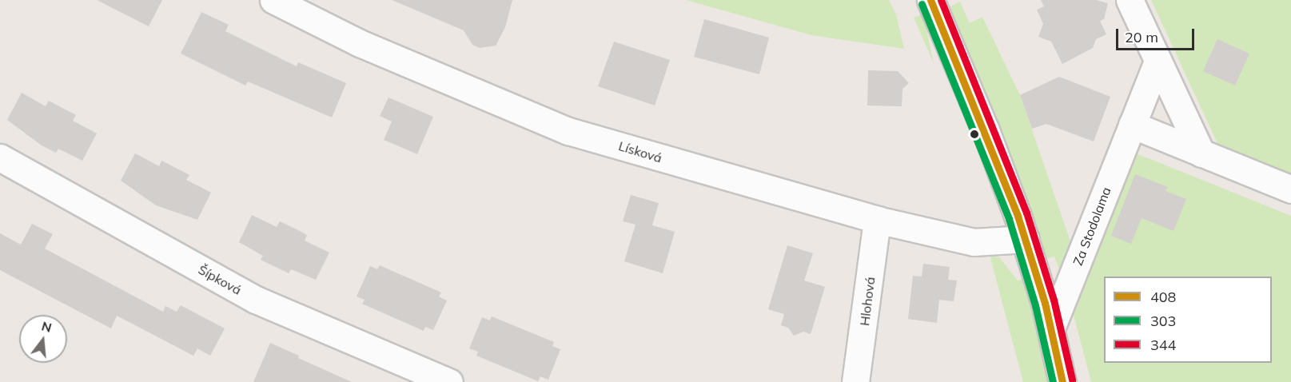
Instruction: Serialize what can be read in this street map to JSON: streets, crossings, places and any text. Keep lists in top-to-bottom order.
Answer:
{
  "streets": {
    "street": [
      "Lísková",
      "Za Stodolama",
      "Šípková",
      "Hlohová"
    ]
  },
  "crossings": [
    ["Lísková", "Hlohová"]
  ],
  "lines": ["transit line 408", "transit line 344", "transit line 303"],
  "legend": ["408", "303", "344"],
  "scale_bar": "20 m",
  "north": "top"
}
